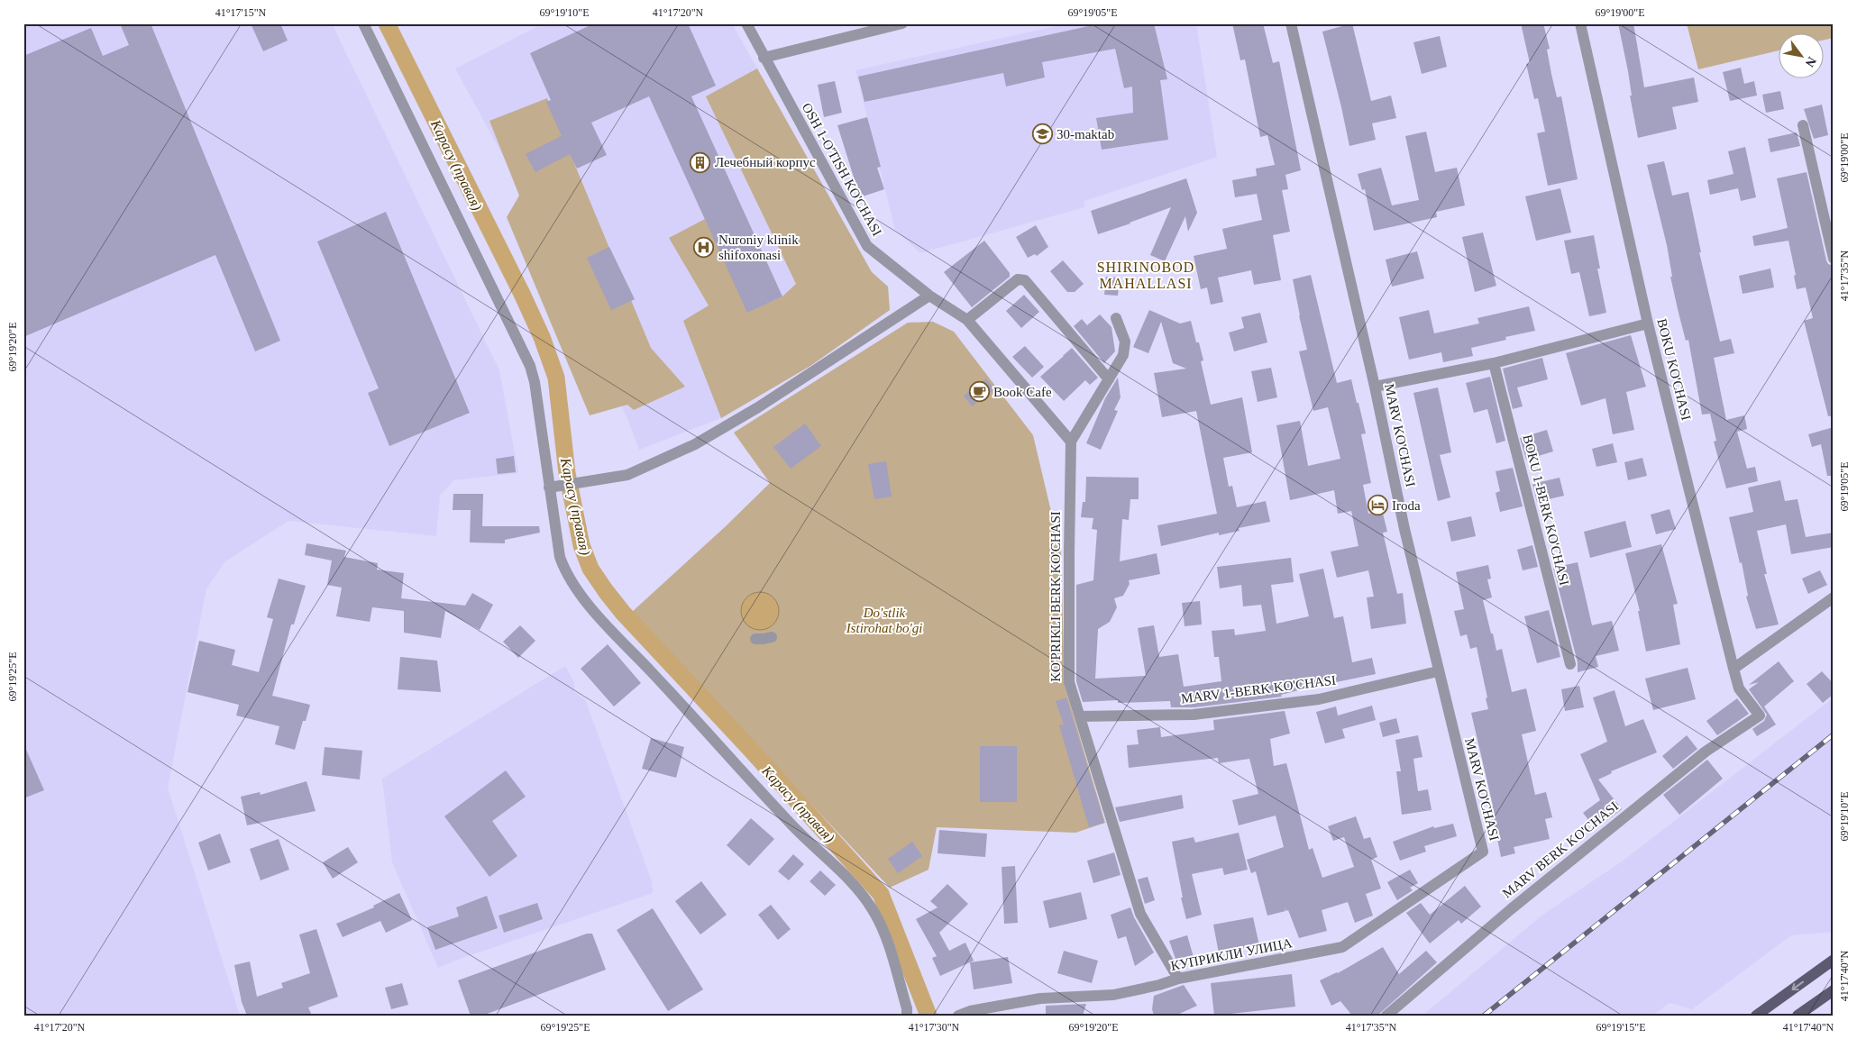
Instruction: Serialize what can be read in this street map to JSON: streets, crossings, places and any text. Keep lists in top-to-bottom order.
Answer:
{
  "streets": {
    "street": [
      "OSH 1-O'TISH KO'CHASI",
      "BOKU KO'CHASI",
      "MARV KO'CHASI",
      "BOKU 1-BERK KO'CHASI",
      "KO'PRIKLI BERK KO'CHASI",
      "MARV 1-BERK KO'CHASI",
      "MARV BERK KO'CHASI",
      "КУПРИКЛИ УЛИЦА"
    ]
  },
  "crossings": [
    ["OSH 1-O'TISH KO'CHASI", "KO'PRIKLI BERK KO'CHASI"],
    ["BOKU KO'CHASI", "MARV BERK KO'CHASI"],
    ["MARV KO'CHASI", "MARV 1-BERK KO'CHASI"],
    ["MARV KO'CHASI", "КУПРИКЛИ УЛИЦА"],
    ["KO'PRIKLI BERK KO'CHASI", "MARV 1-BERK KO'CHASI"],
    ["KO'PRIKLI BERK KO'CHASI", "КУПРИКЛИ УЛИЦА"]
  ],
  "districts": ["SHIRINOBOD MAHALLASI"],
  "water": ["Карасу (правая)"],
  "parks": ["Do'stlik Istirohat bo'gi"],
  "places": {
    "school or university": ["30-maktab"],
    "building": ["Лечебный корпус"],
    "hospital": ["Nuroniy klinik shifoxonasi"],
    "cafe": ["Book Cafe"],
    "hotel": ["Iroda"]
  },
  "north": "bottom right",
  "coordinates": [
    "41°17'15\"N",
    "69°19'10\"E",
    "41°17'20\"N",
    "69°19'05\"E",
    "69°19'00\"E",
    "41°17'35\"N",
    "69°19'20\"E",
    "69°19'25\"E",
    "41°17'40\"N",
    "41°17'30\"N",
    "69°19'15\"E"
  ]
}
